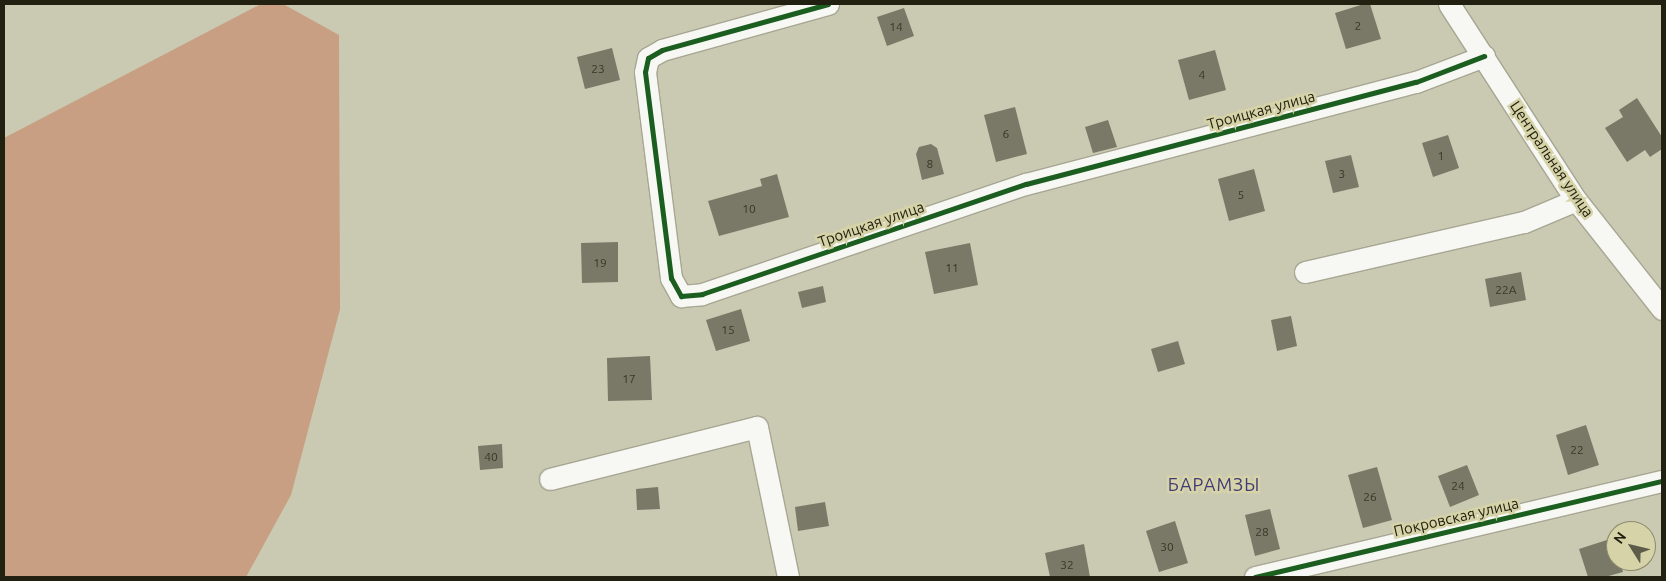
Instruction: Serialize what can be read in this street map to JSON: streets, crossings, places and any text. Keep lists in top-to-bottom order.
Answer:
{
  "streets": {
    "street": ["Троицкая улица", "Центральная улица", "Покровская улица"]
  },
  "crossings": [
    ["Троицкая улица", "Центральная улица"]
  ],
  "districts": ["БАРАМЗЫ"],
  "house_numbers": [
    "2",
    "14",
    "23",
    "4",
    "6",
    "1",
    "8",
    "3",
    "5",
    "10",
    "19",
    "11",
    "22А",
    "15",
    "17",
    "22",
    "40",
    "24",
    "26",
    "28",
    "30",
    "32"
  ],
  "north": "top left"
}
